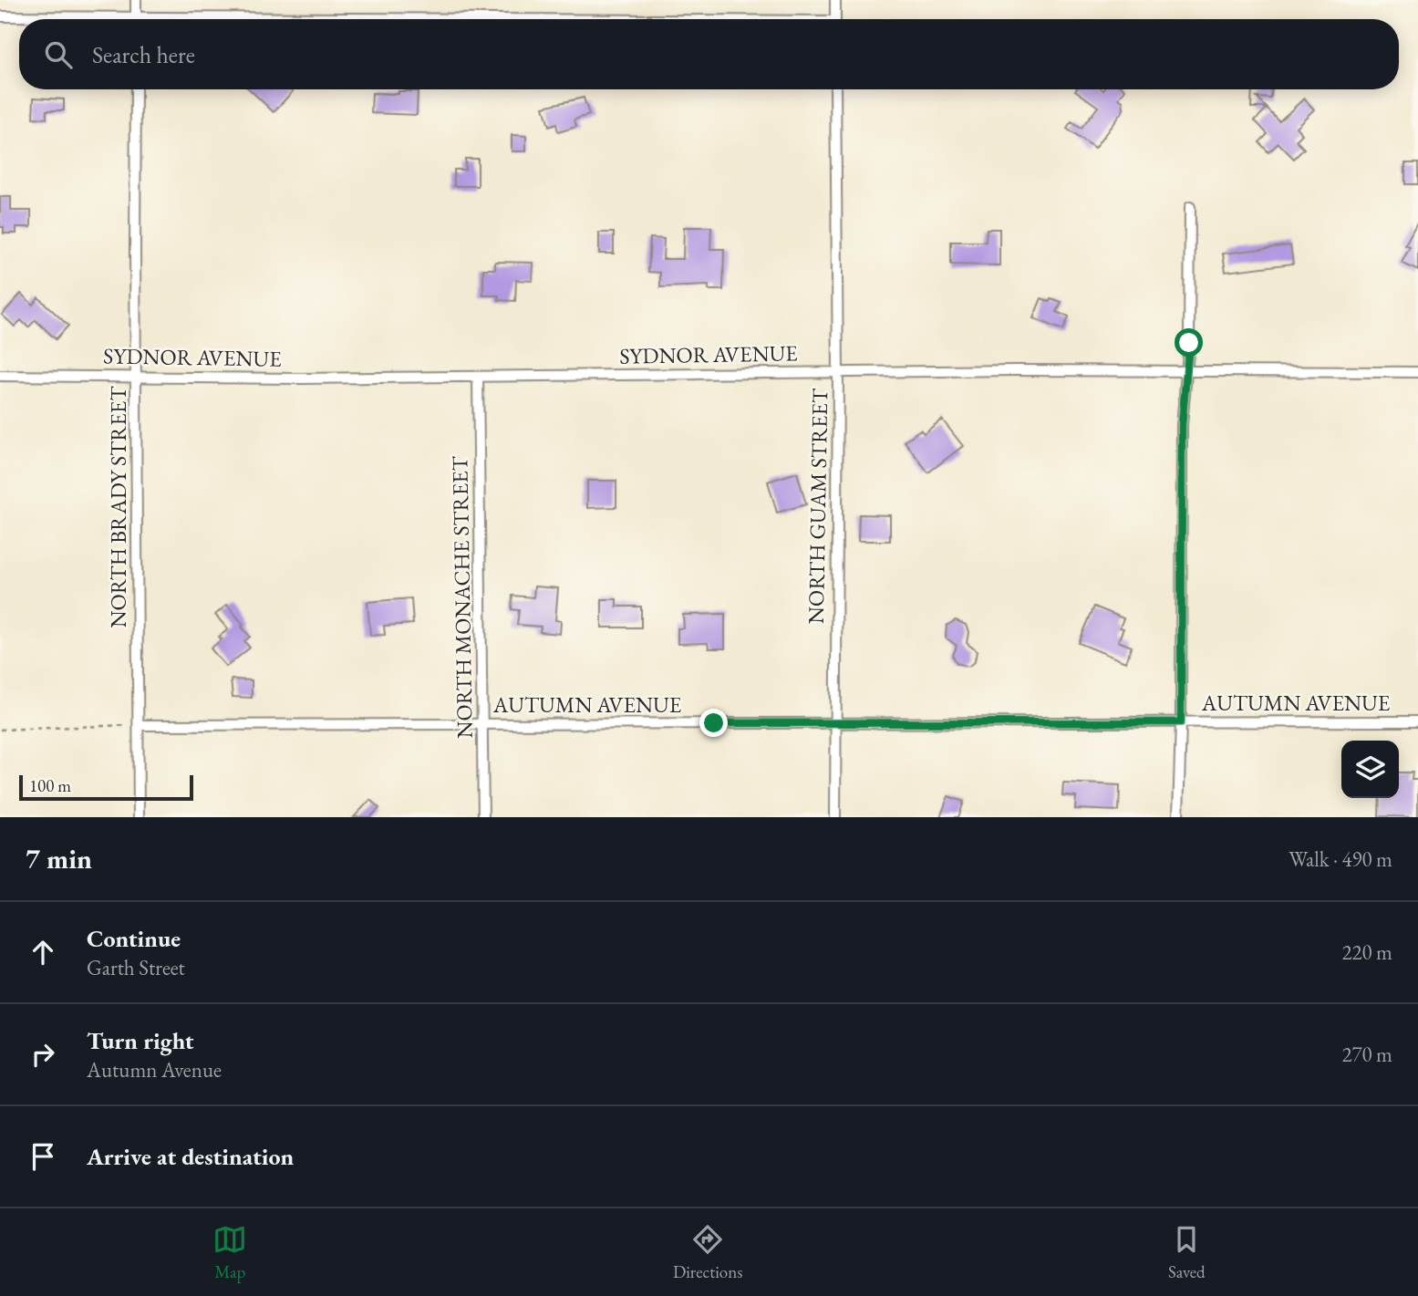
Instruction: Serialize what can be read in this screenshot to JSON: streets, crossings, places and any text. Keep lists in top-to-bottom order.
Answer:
{
  "streets": {
    "street": [
      "SYDNOR AVENUE",
      "NORTH GUAM STREET",
      "NORTH BRADY STREET",
      "NORTH MONACHE STREET",
      "AUTUMN AVENUE"
    ]
  },
  "crossings": [
    ["SYDNOR AVENUE", "NORTH GUAM STREET"],
    ["SYDNOR AVENUE", "NORTH BRADY STREET"],
    ["SYDNOR AVENUE", "NORTH MONACHE STREET"],
    ["NORTH GUAM STREET", "AUTUMN AVENUE"],
    ["NORTH BRADY STREET", "AUTUMN AVENUE"],
    ["NORTH MONACHE STREET", "AUTUMN AVENUE"]
  ],
  "scale_bar": "100 m",
  "page": {
    "search": "Search here",
    "scale": "100 m",
    "heading": ["7 min", "Walk · 490 m"],
    "list": [
      ["Continue", "Garth Street", "220 m"],
      ["Turn right", "Autumn Avenue", "270 m"],
      "Arrive at destination"
    ],
    "nav": ["Map", "Directions", "Saved"]
  }
}
